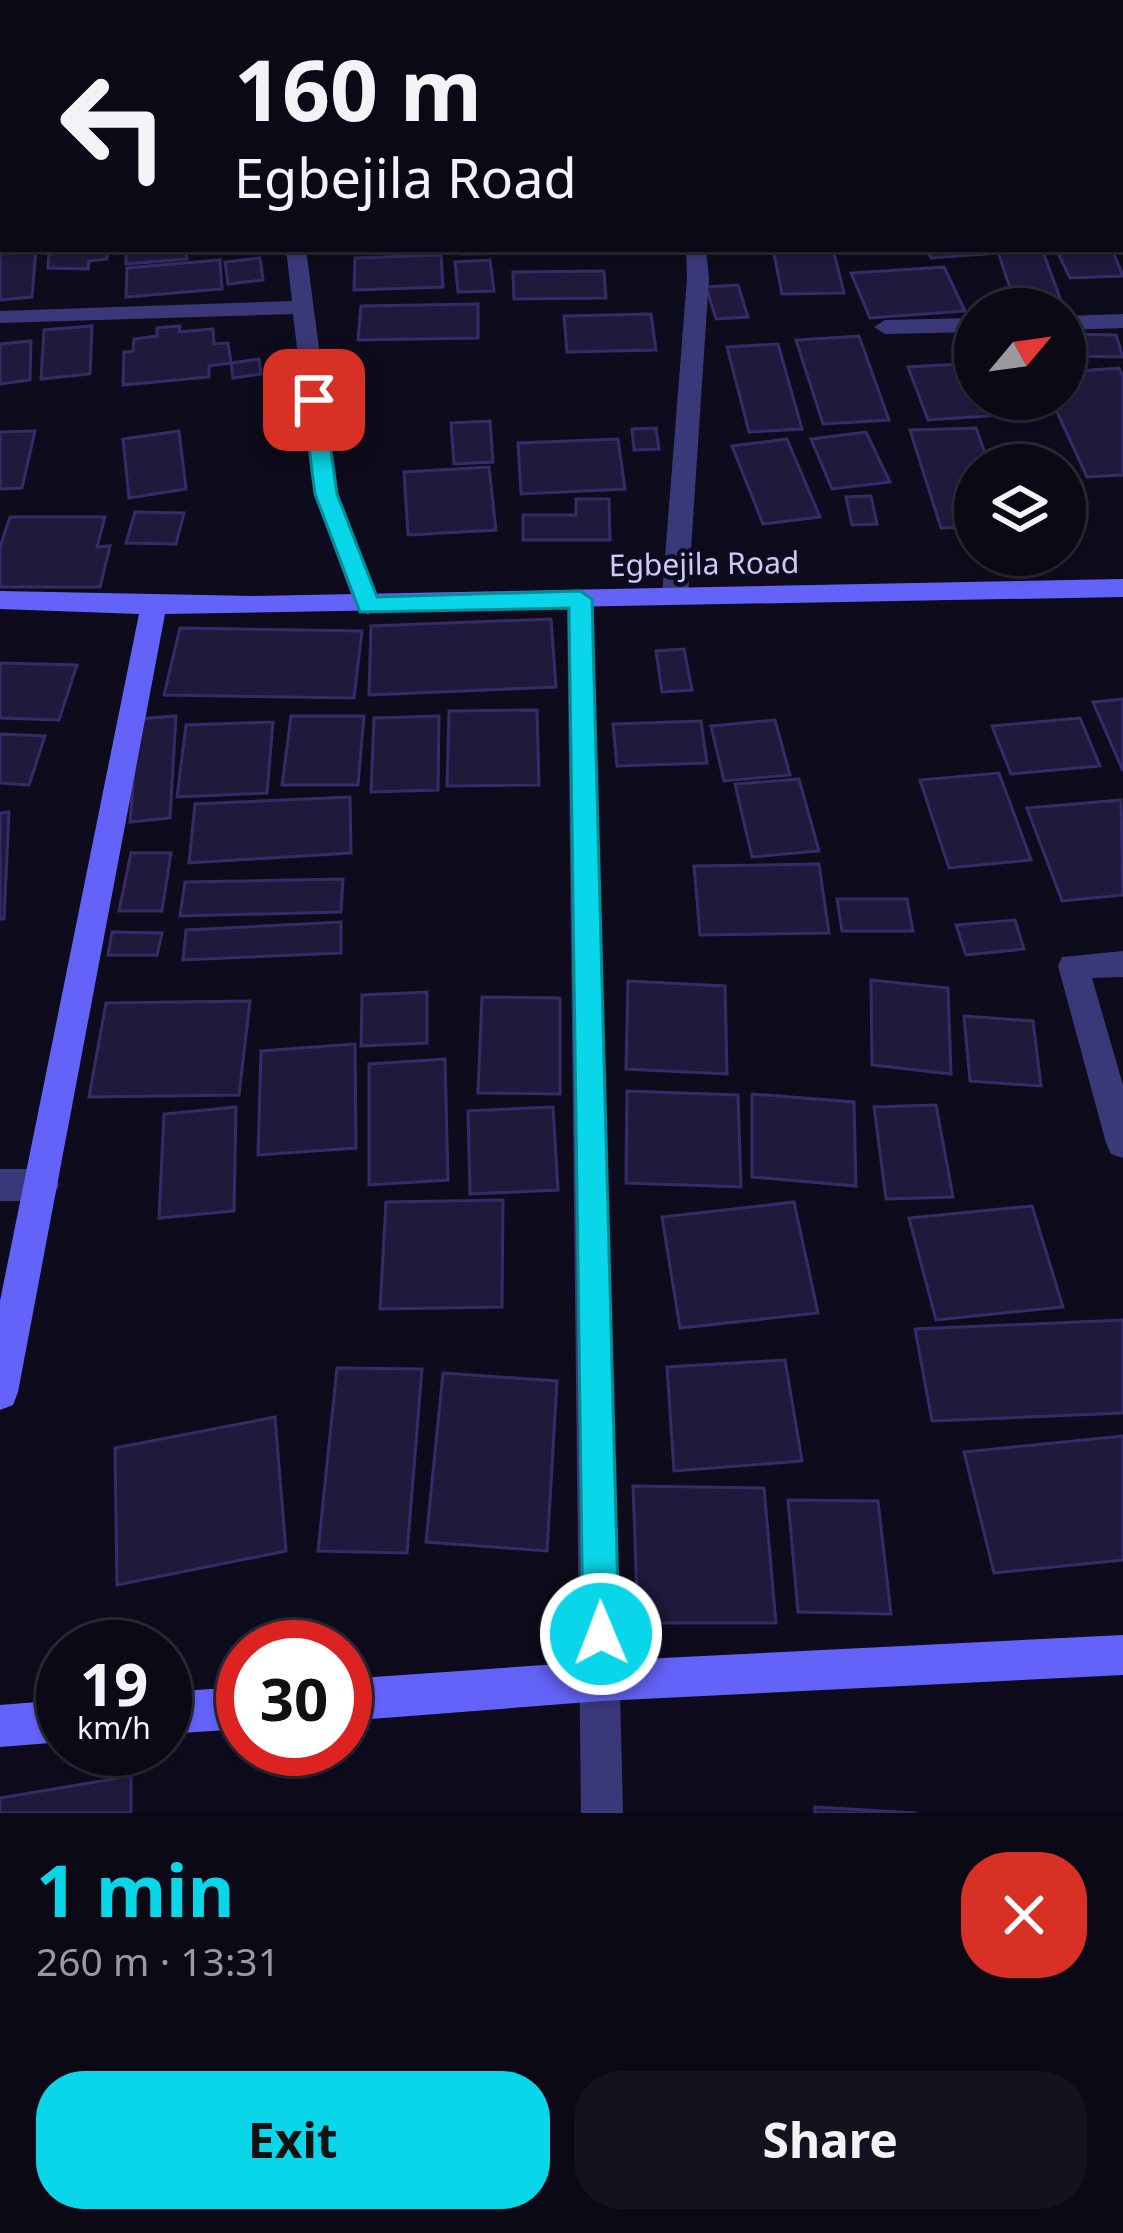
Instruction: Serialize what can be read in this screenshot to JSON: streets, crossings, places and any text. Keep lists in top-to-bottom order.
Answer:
{
  "streets": {
    "street": ["Egbejila Road"]
  },
  "north": "top right",
  "page": {
    "turn": ["160 m", "Egbejila Road"],
    "speed": "19 km/h",
    "limit": "30",
    "heading": ["1 min", "260 m · 13:31"],
    "buttons": ["Exit", "Share"]
  }
}
